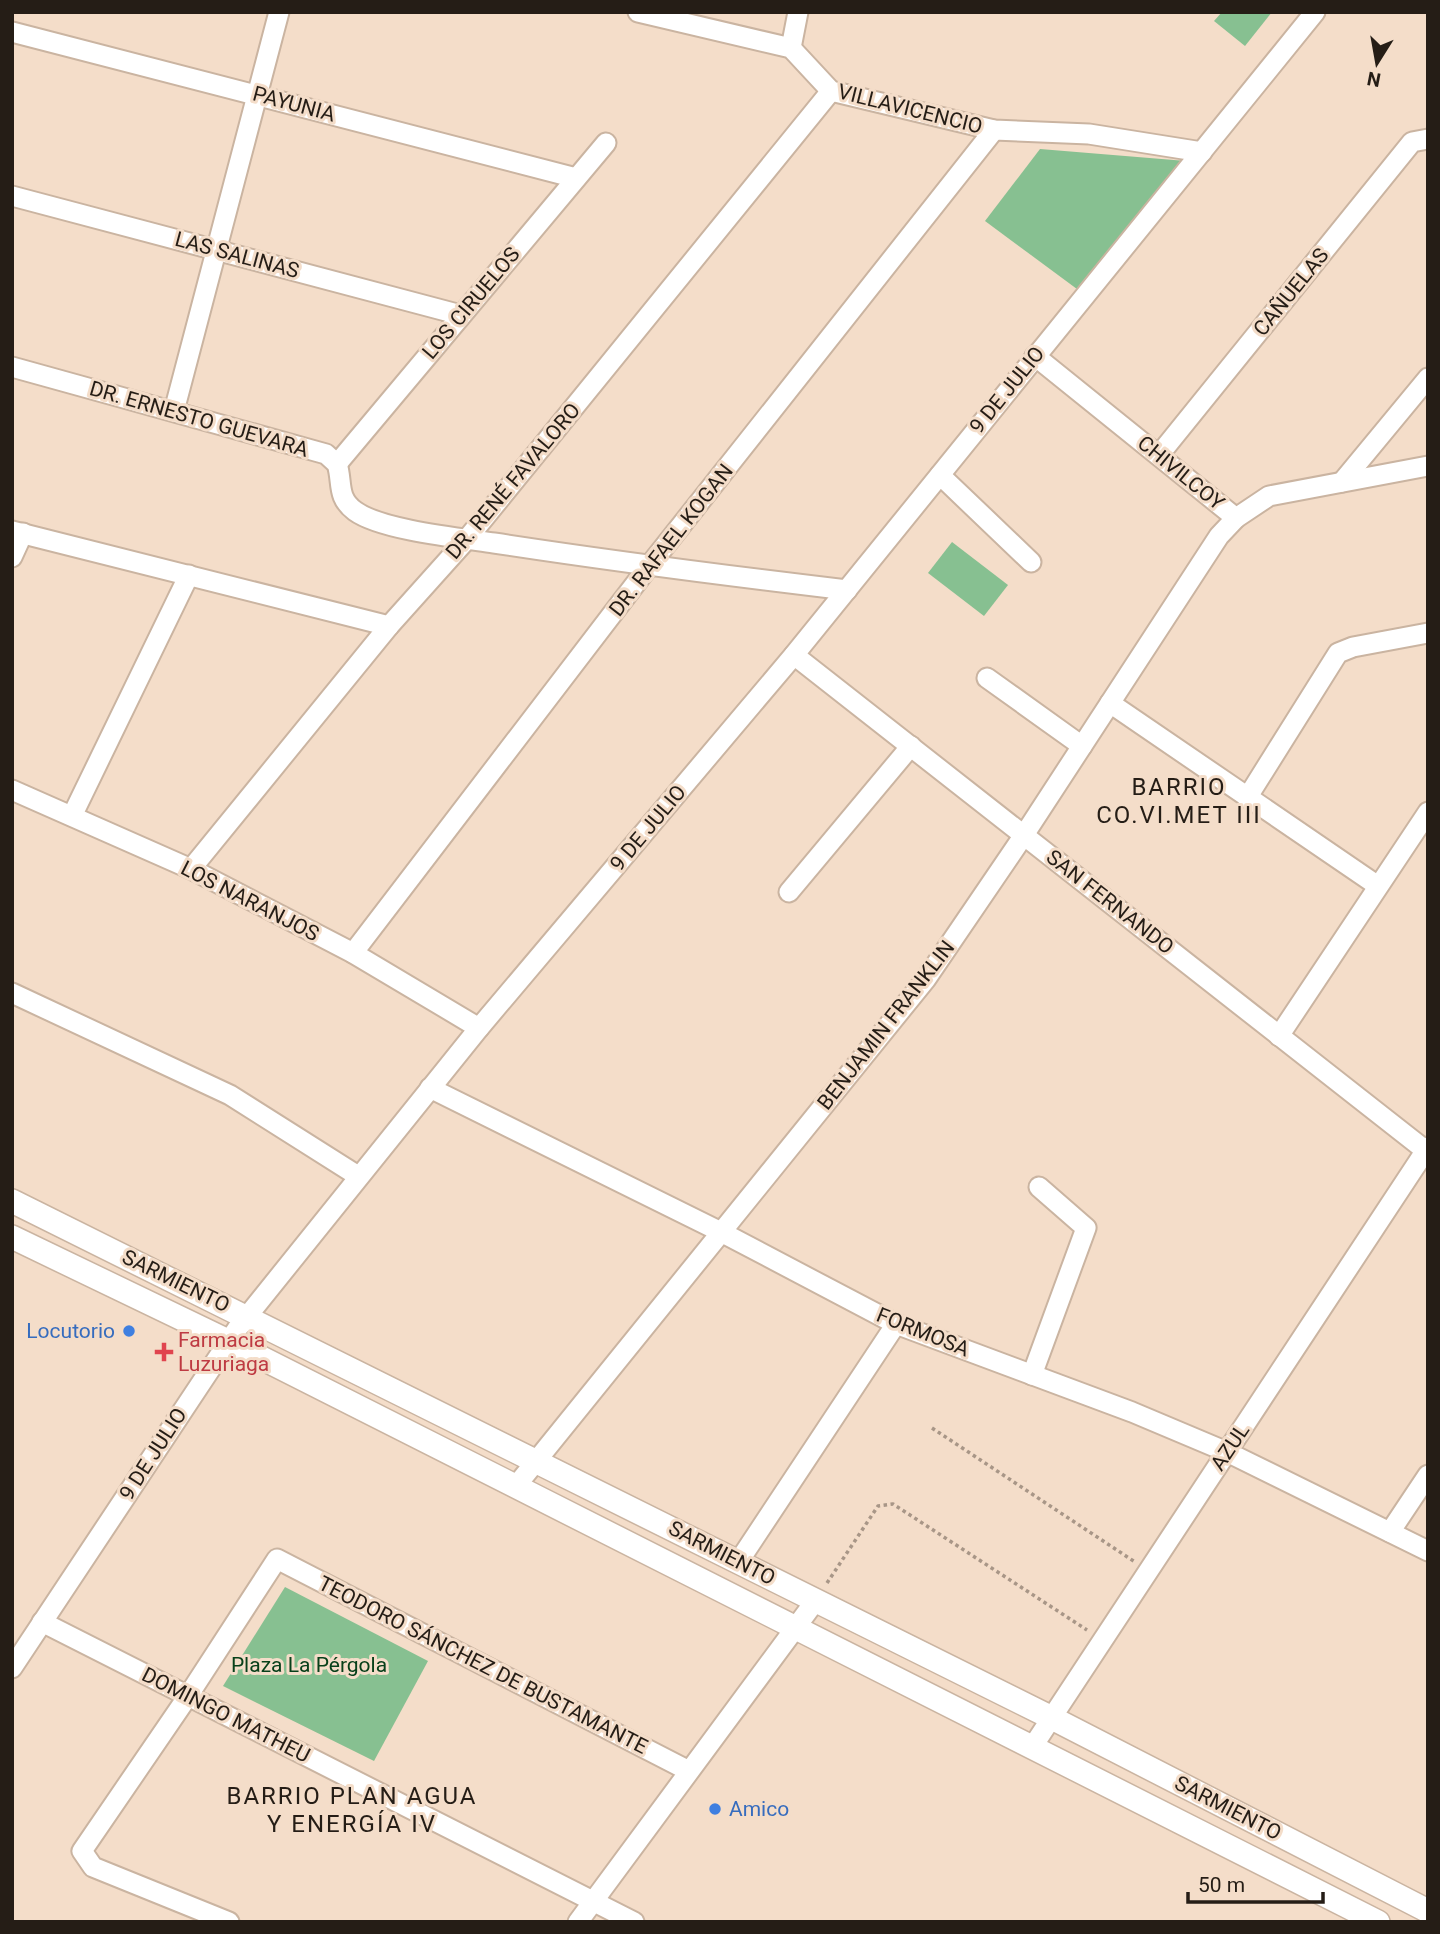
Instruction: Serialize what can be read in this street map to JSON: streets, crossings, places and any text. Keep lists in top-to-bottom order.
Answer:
{
  "streets": {
    "main road": ["SARMIENTO"],
    "street": [
      "PAYUNIA",
      "VILLAVICENCIO",
      "LAS SALINAS",
      "CAÑUELAS",
      "LOS CIRUELOS",
      "9 DE JULIO",
      "DR. ERNESTO GUEVARA",
      "CHIVILCOY",
      "DR. RENÉ FAVALORO",
      "DR. RAFAEL KOGAN",
      "LOS NARANJOS",
      "SAN FERNANDO",
      "BENJAMIN FRANKLIN",
      "FORMOSA",
      "AZUL",
      "TEODORO SÁNCHEZ DE BUSTAMANTE",
      "DOMINGO MATHEU"
    ]
  },
  "crossings": [
    ["PAYUNIA", "LOS CIRUELOS"],
    ["VILLAVICENCIO", "9 DE JULIO"],
    ["VILLAVICENCIO", "DR. RENÉ FAVALORO"],
    ["VILLAVICENCIO", "DR. RAFAEL KOGAN"],
    ["LAS SALINAS", "LOS CIRUELOS"],
    ["CAÑUELAS", "CHIVILCOY"],
    ["LOS CIRUELOS", "DR. ERNESTO GUEVARA"],
    ["9 DE JULIO", "DR. ERNESTO GUEVARA"],
    ["9 DE JULIO", "CHIVILCOY"],
    ["9 DE JULIO", "LOS NARANJOS"],
    ["9 DE JULIO", "SAN FERNANDO"],
    ["9 DE JULIO", "SARMIENTO"],
    ["9 DE JULIO", "FORMOSA"],
    ["9 DE JULIO", "DOMINGO MATHEU"],
    ["DR. ERNESTO GUEVARA", "DR. RENÉ FAVALORO"],
    ["DR. ERNESTO GUEVARA", "DR. RAFAEL KOGAN"],
    ["CHIVILCOY", "BENJAMIN FRANKLIN"],
    ["DR. RENÉ FAVALORO", "LOS NARANJOS"],
    ["DR. RAFAEL KOGAN", "LOS NARANJOS"],
    ["SAN FERNANDO", "BENJAMIN FRANKLIN"],
    ["SAN FERNANDO", "AZUL"],
    ["BENJAMIN FRANKLIN", "SARMIENTO"],
    ["BENJAMIN FRANKLIN", "FORMOSA"],
    ["SARMIENTO", "AZUL"],
    ["FORMOSA", "AZUL"],
    ["TEODORO SÁNCHEZ DE BUSTAMANTE", "DOMINGO MATHEU"]
  ],
  "districts": ["BARRIO CO.VI.MET III", "BARRIO PLAN AGUA Y ENERGÍA IV"],
  "parks": ["Plaza La Pérgola"],
  "places": {
    "other": ["Locutorio", "Amico"],
    "health": ["Farmacia Luzuriaga"]
  },
  "scale_bar": "50 m",
  "north": "bottom"
}
